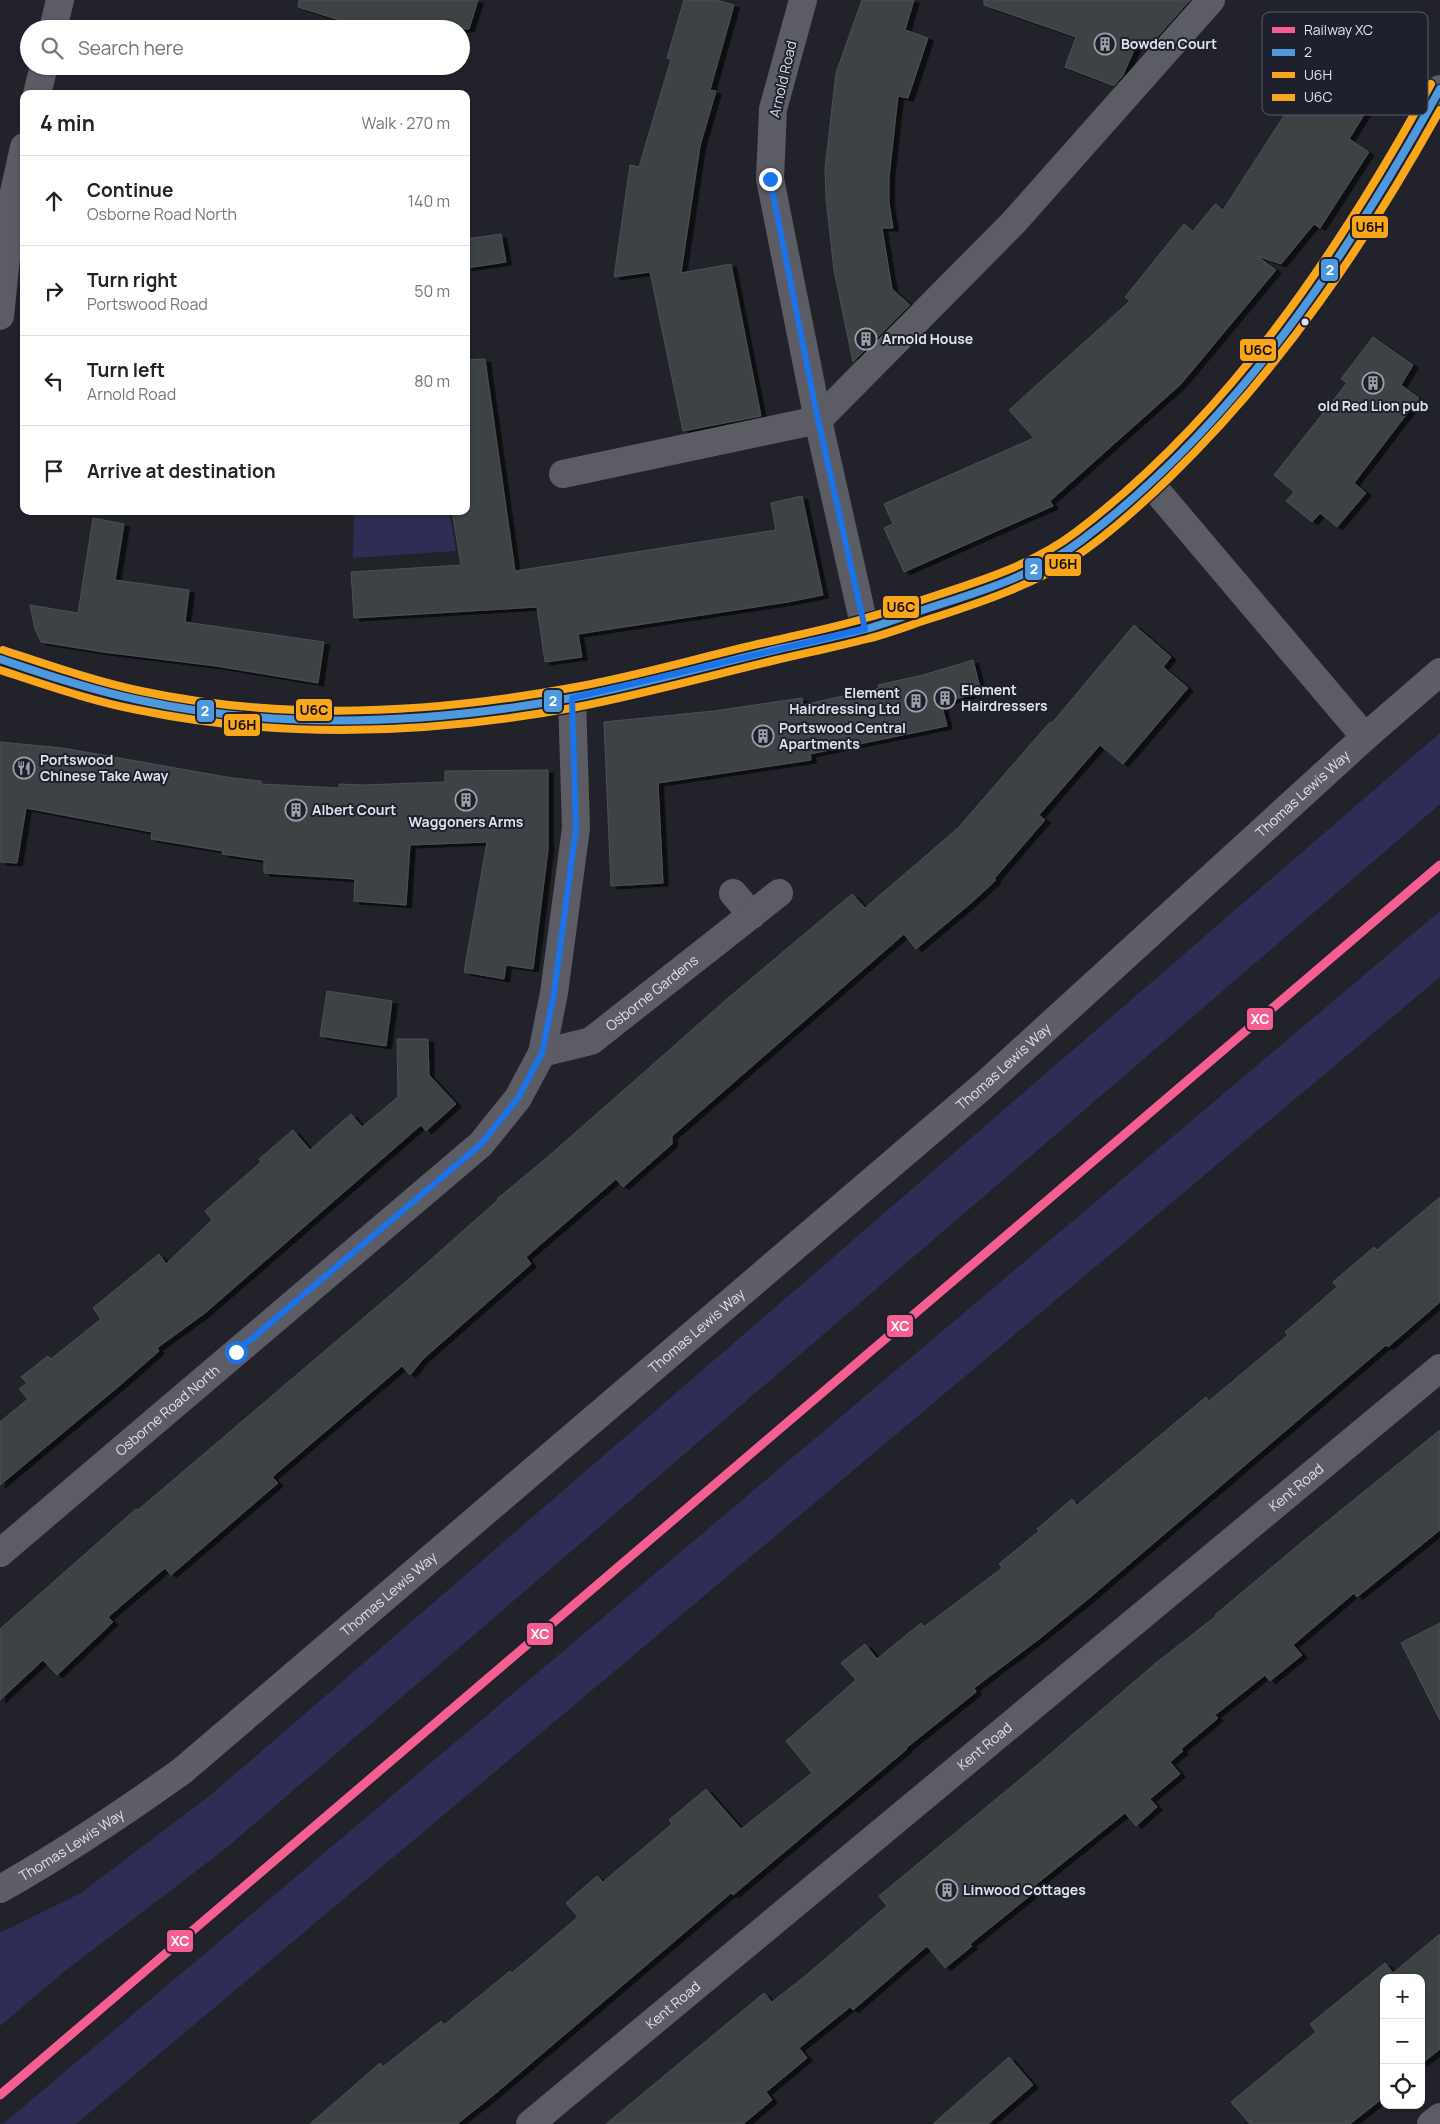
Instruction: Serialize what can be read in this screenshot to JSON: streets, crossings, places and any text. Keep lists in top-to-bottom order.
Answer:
{
  "streets": {
    "main road": ["Thomas Lewis Way"],
    "street": [
      "Arnold Road",
      "Osborne Gardens",
      "Osborne Road North",
      "Kent Road"
    ]
  },
  "crossings": [
    ["Osborne Gardens", "Osborne Road North"]
  ],
  "places": {
    "building": [
      "Bowden Court",
      "Arnold House",
      "old Red Lion pub",
      "Element Hairdressers",
      "Element Hairdressing Ltd",
      "Portswood Central Apartments",
      "Waggoners Arms",
      "Albert Court",
      "Linwood Cottages"
    ],
    "restaurant": ["Portswood Chinese Take Away"]
  },
  "lines": [
    "transit line U6C",
    "transit line 2",
    "transit line U6H",
    "rail line XC"
  ],
  "legend": [
    "Railway XC",
    "2",
    "U6H",
    "U6C"
  ],
  "page": {
    "search": "Search here",
    "heading": ["4 min", "Walk · 270 m"],
    "list": [
      ["Continue", "Osborne Road North", "140 m"],
      ["Turn right", "Portswood Road", "50 m"],
      ["Turn left", "Arnold Road", "80 m"],
      "Arrive at destination"
    ],
    "map_buttons": ["+", "−"]
  }
}
